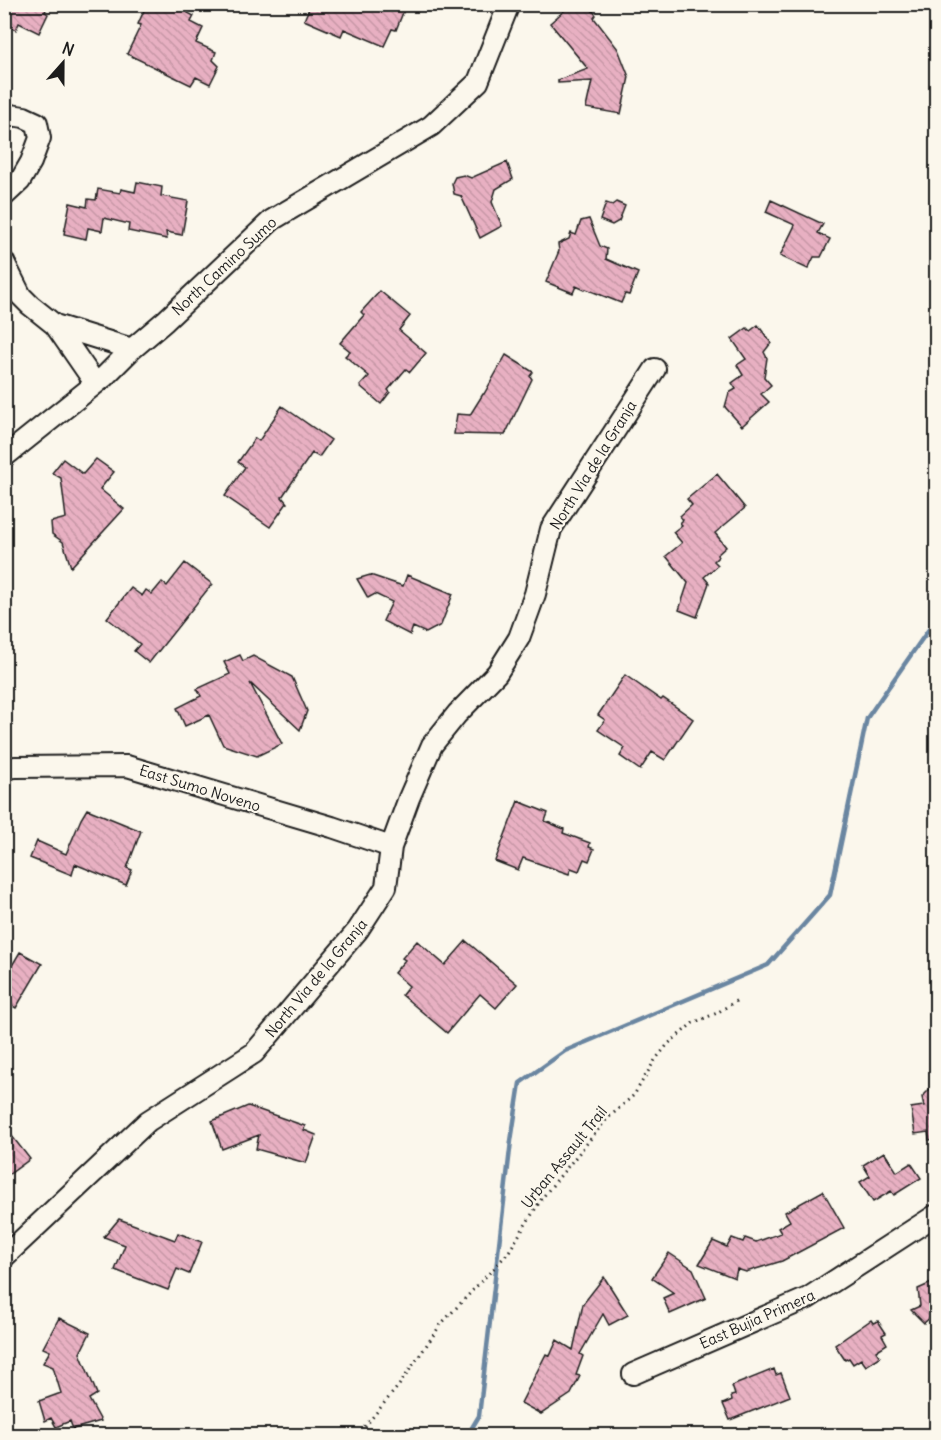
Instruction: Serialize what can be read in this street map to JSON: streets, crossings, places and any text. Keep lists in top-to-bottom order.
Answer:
{
  "streets": {
    "street": [
      "North Camino Sumo",
      "North Via de la Granja",
      "East Sumo Noveno",
      "East Bujia Primera"
    ],
    "path": ["Urban Assault Trail"]
  },
  "crossings": [
    ["North Via de la Granja", "East Sumo Noveno"]
  ],
  "north": "top"
}
